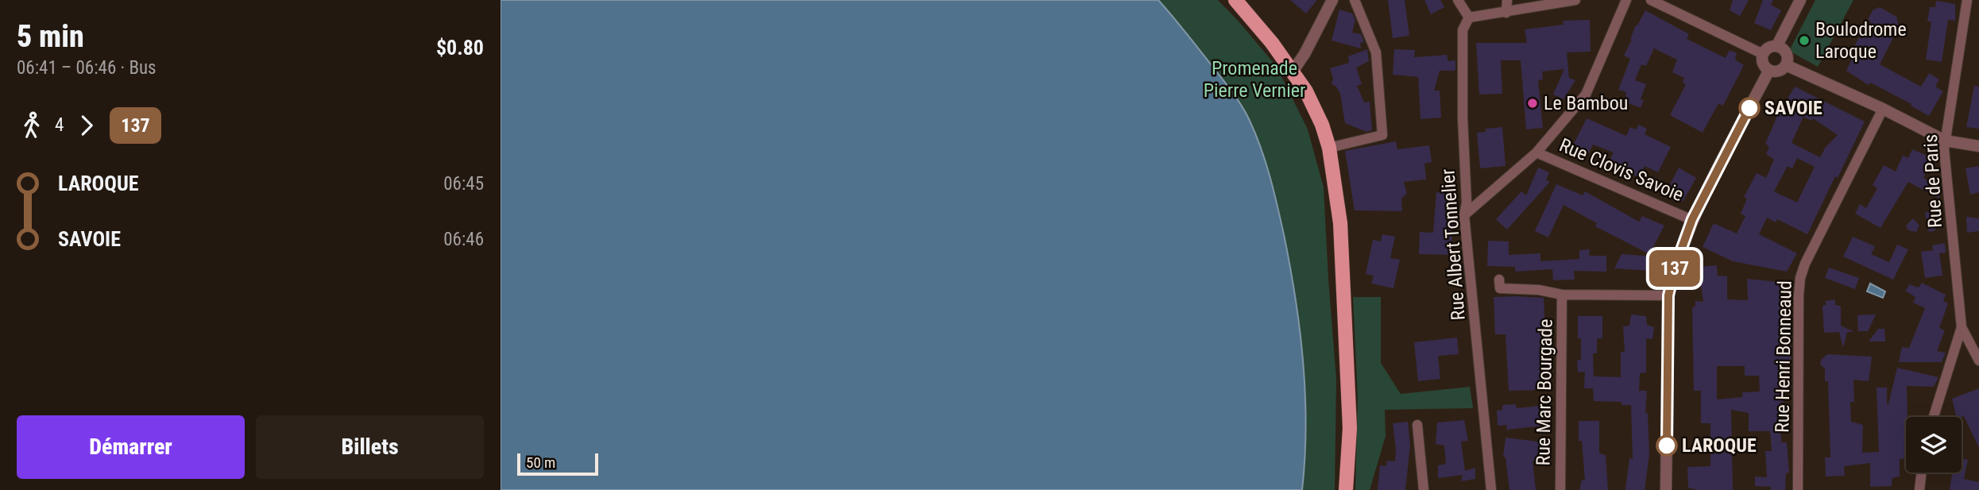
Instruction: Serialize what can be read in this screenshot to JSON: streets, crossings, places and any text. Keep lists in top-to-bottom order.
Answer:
{
  "streets": {
    "street": [
      "Rue Clovis Savoie",
      "Rue de Paris",
      "Rue Albert Tonnelier",
      "Rue Henri Bonneaud",
      "Rue Marc Bourgade"
    ]
  },
  "parks": ["Promenade Pierre Vernier"],
  "places": [
    "Boulodrome Laroque",
    "Le Bambou",
    "SAVOIE",
    "LAROQUE"
  ],
  "lines": ["bus line 137"],
  "scale_bar": "50 m",
  "page": {
    "heading": ["5 min", "06:41 – 06:46 · Bus", "$0.80"],
    "on_map": "137",
    "legs": ["4", "137"],
    "list": [
      {
        "name": "LAROQUE",
        "value": "06:45"
      },
      {
        "name": "SAVOIE",
        "value": "06:46"
      }
    ],
    "buttons": ["Démarrer", "Billets"],
    "scale": "50 m"
  }
}
